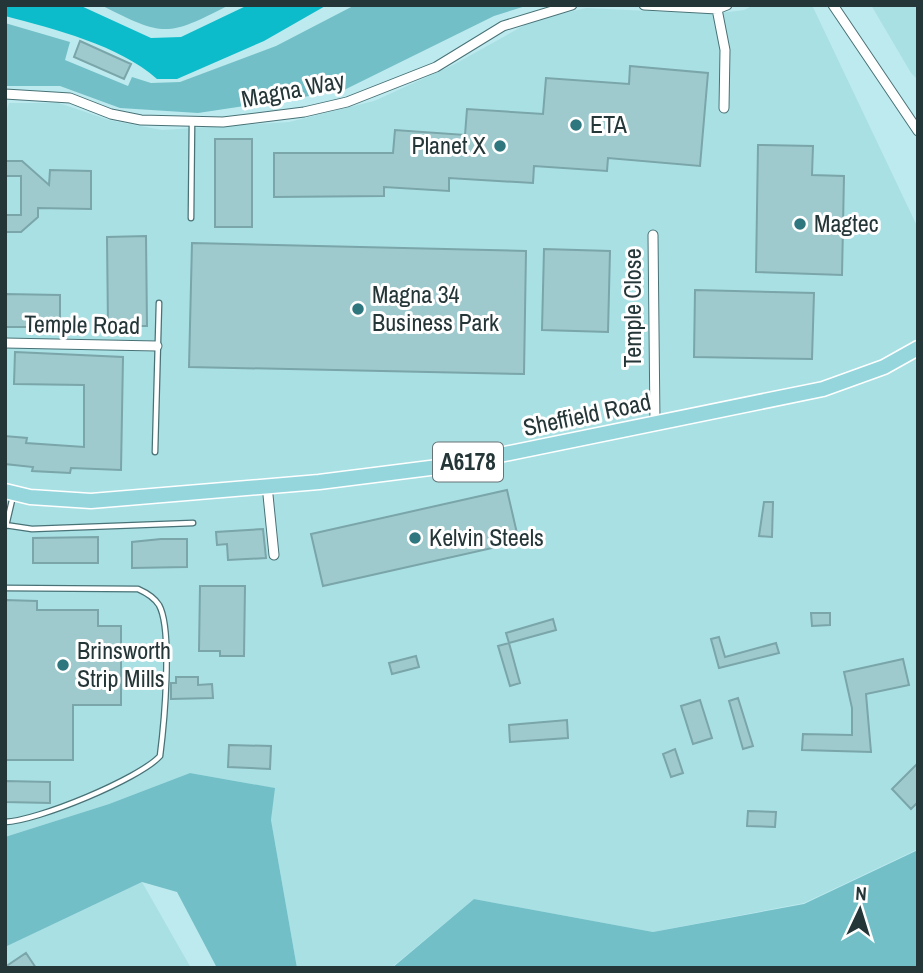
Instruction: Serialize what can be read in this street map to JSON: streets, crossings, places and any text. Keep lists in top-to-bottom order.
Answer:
{
  "streets": {
    "main road": ["Sheffield Road", "A6178"],
    "street": ["Magna Way", "Temple Close", "Temple Road"]
  },
  "crossings": [
    ["Temple Close", "Sheffield Road"]
  ],
  "places": [
    "ETA",
    "Planet X",
    "Magtec",
    "Magna 34 Business Park",
    "Kelvin Steels",
    "Brinsworth Strip Mills"
  ],
  "north": "top"
}
